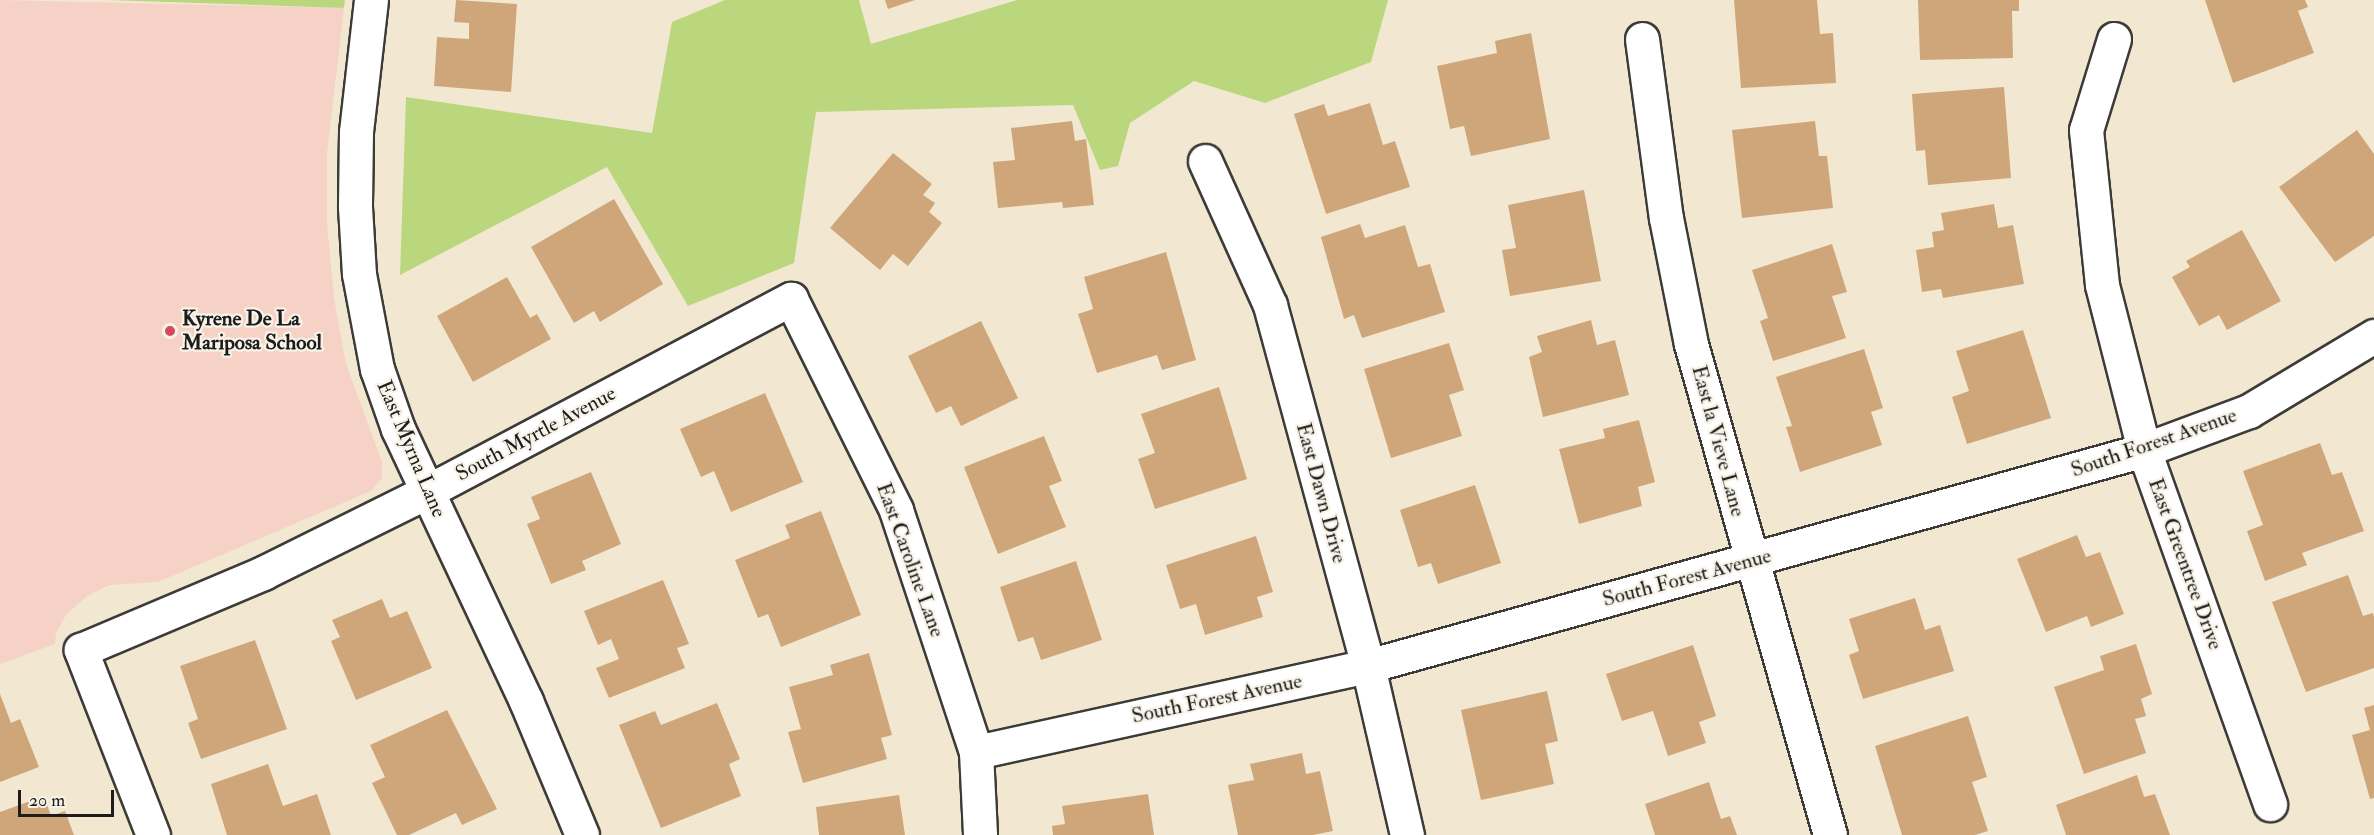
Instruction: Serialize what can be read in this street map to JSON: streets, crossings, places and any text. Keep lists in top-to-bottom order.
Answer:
{
  "streets": {
    "street": [
      "South Myrtle Avenue",
      "East la Vieve Lane",
      "South Forest Avenue",
      "East Myrna Lane",
      "East Dawn Drive",
      "East Caroline Lane",
      "East Greentree Drive"
    ]
  },
  "crossings": [
    ["South Myrtle Avenue", "East Myrna Lane"],
    ["South Myrtle Avenue", "East Caroline Lane"],
    ["East la Vieve Lane", "South Forest Avenue"],
    ["South Forest Avenue", "East Dawn Drive"],
    ["South Forest Avenue", "East Caroline Lane"],
    ["South Forest Avenue", "East Greentree Drive"]
  ],
  "places": ["Kyrene De La Mariposa School"],
  "scale_bar": "20 m"
}
